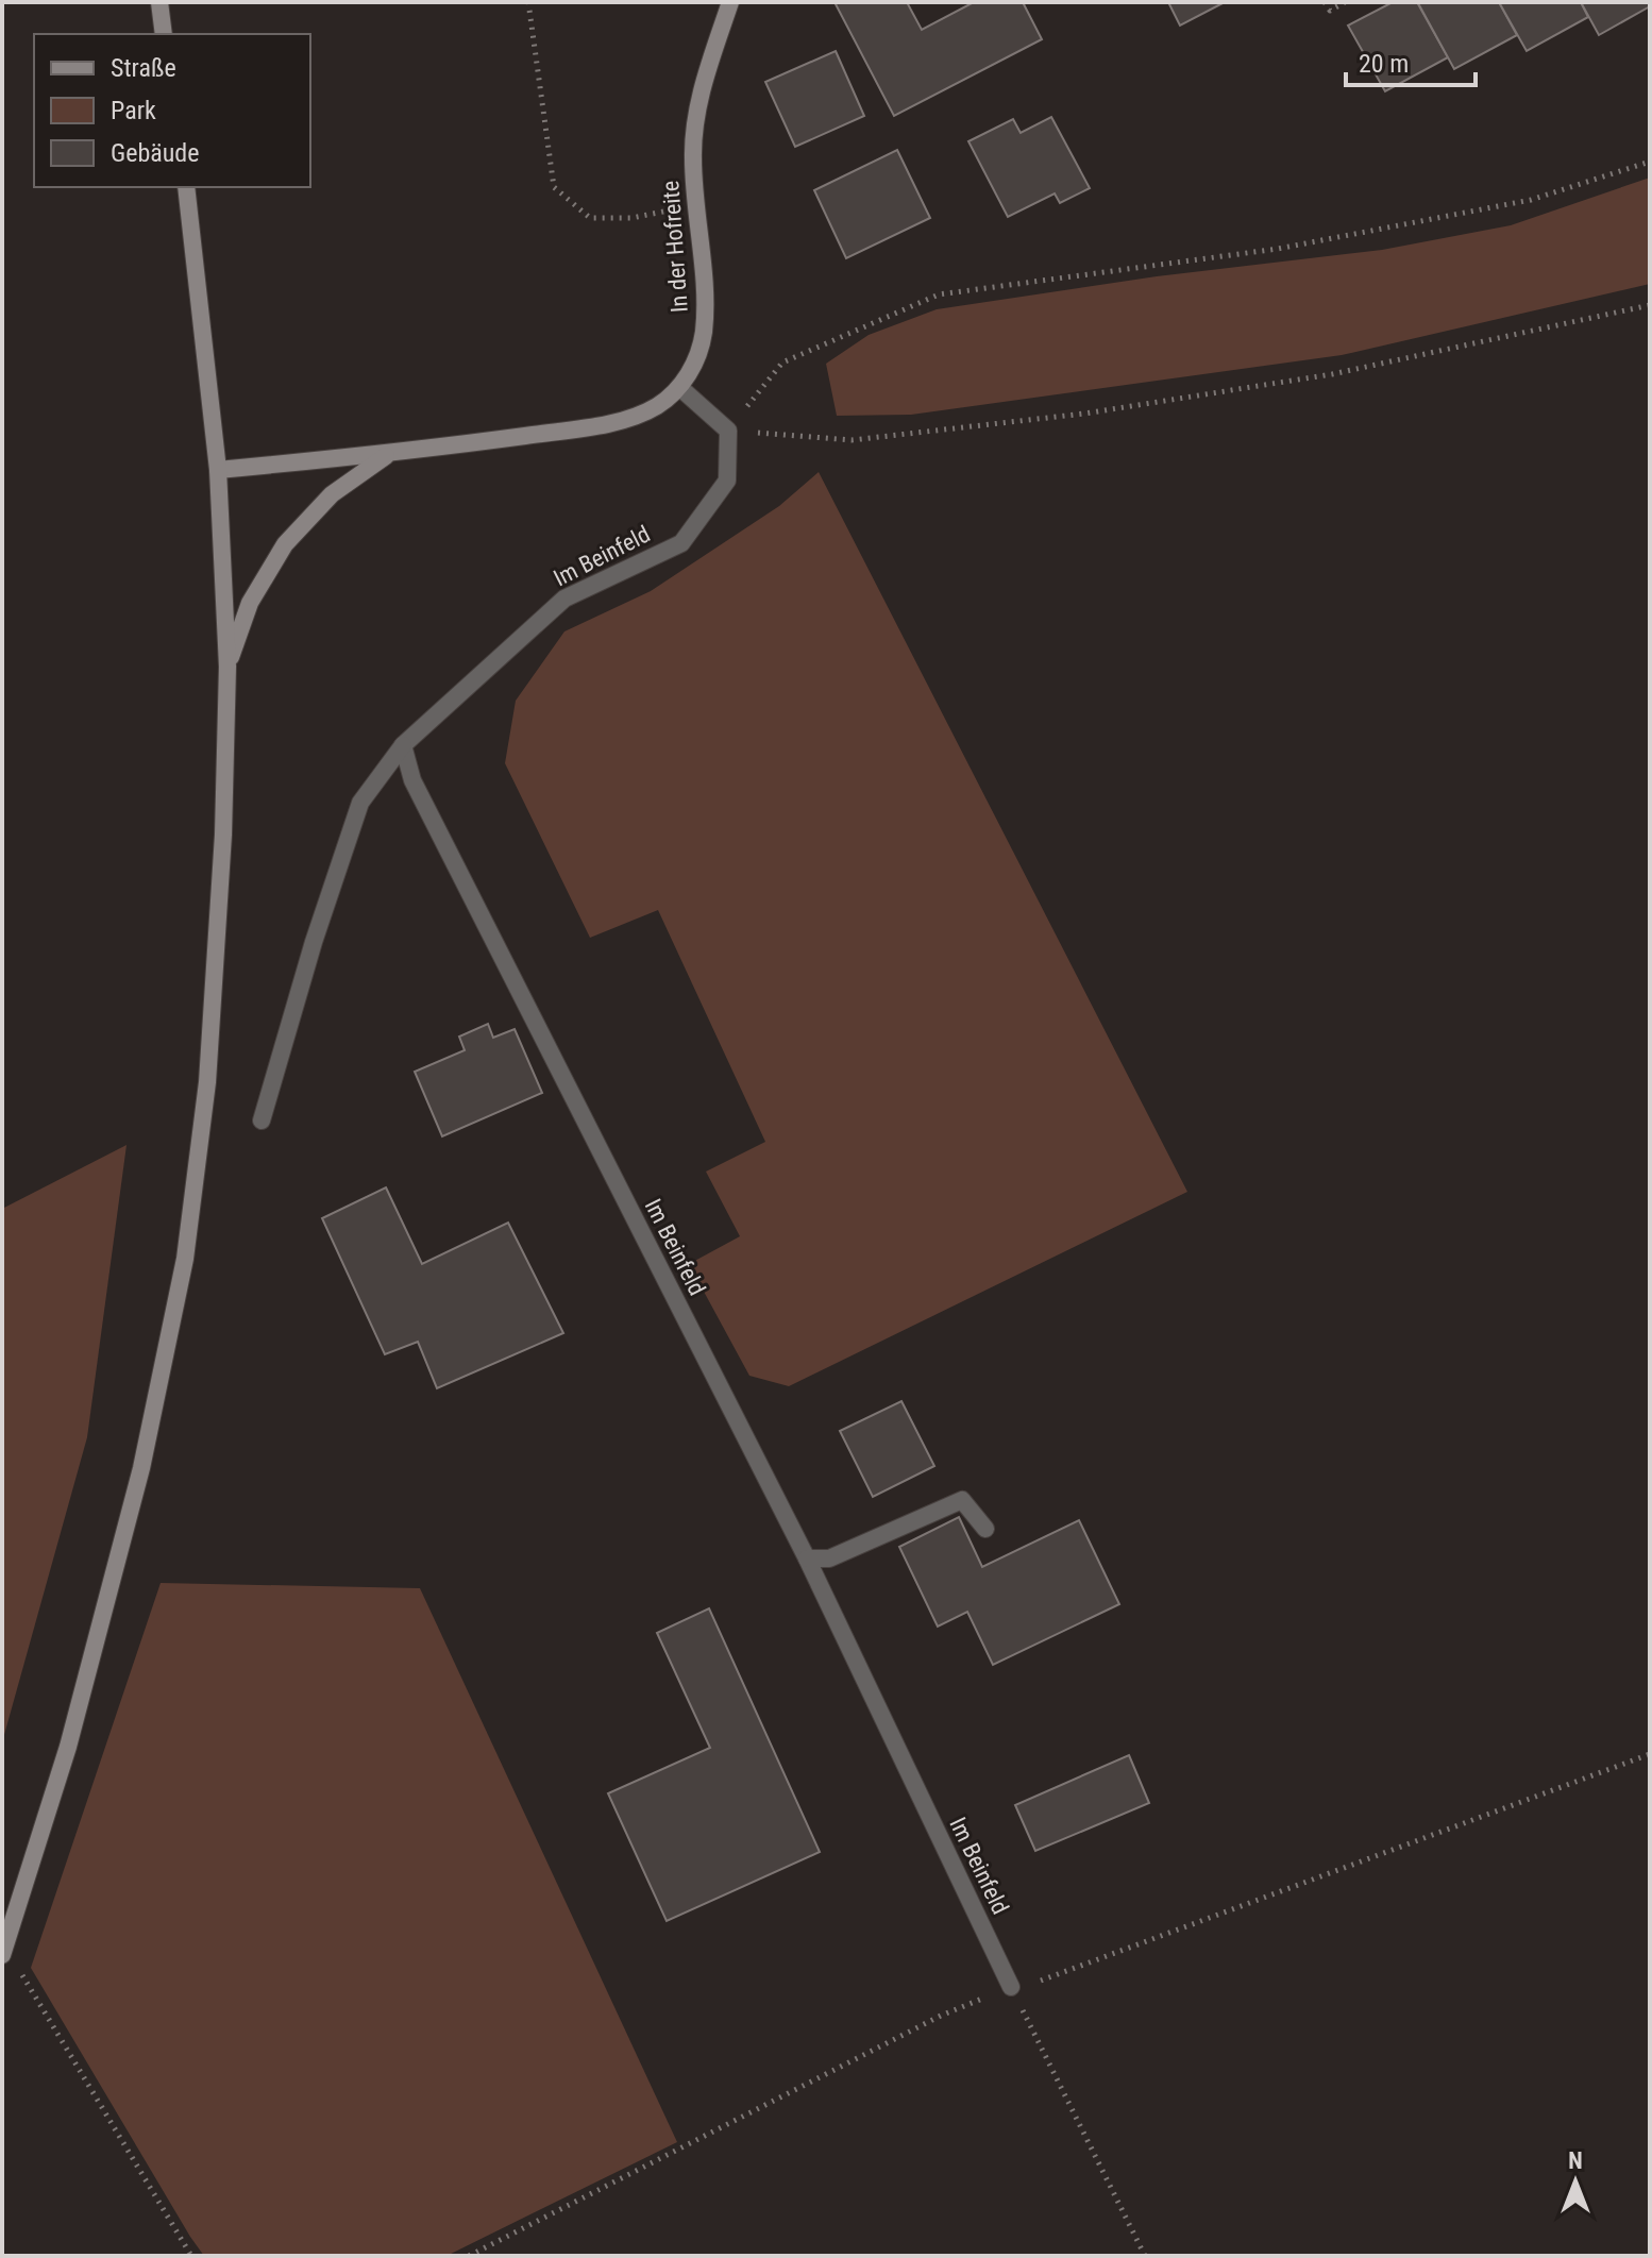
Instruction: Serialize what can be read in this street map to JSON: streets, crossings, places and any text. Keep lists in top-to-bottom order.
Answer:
{
  "streets": {
    "main road": ["In der Hofreite"],
    "lane": ["Im Beinfeld"]
  },
  "legend": ["Straße", "Park", "Gebäude"],
  "scale_bar": "20 m",
  "north": "top"
}
